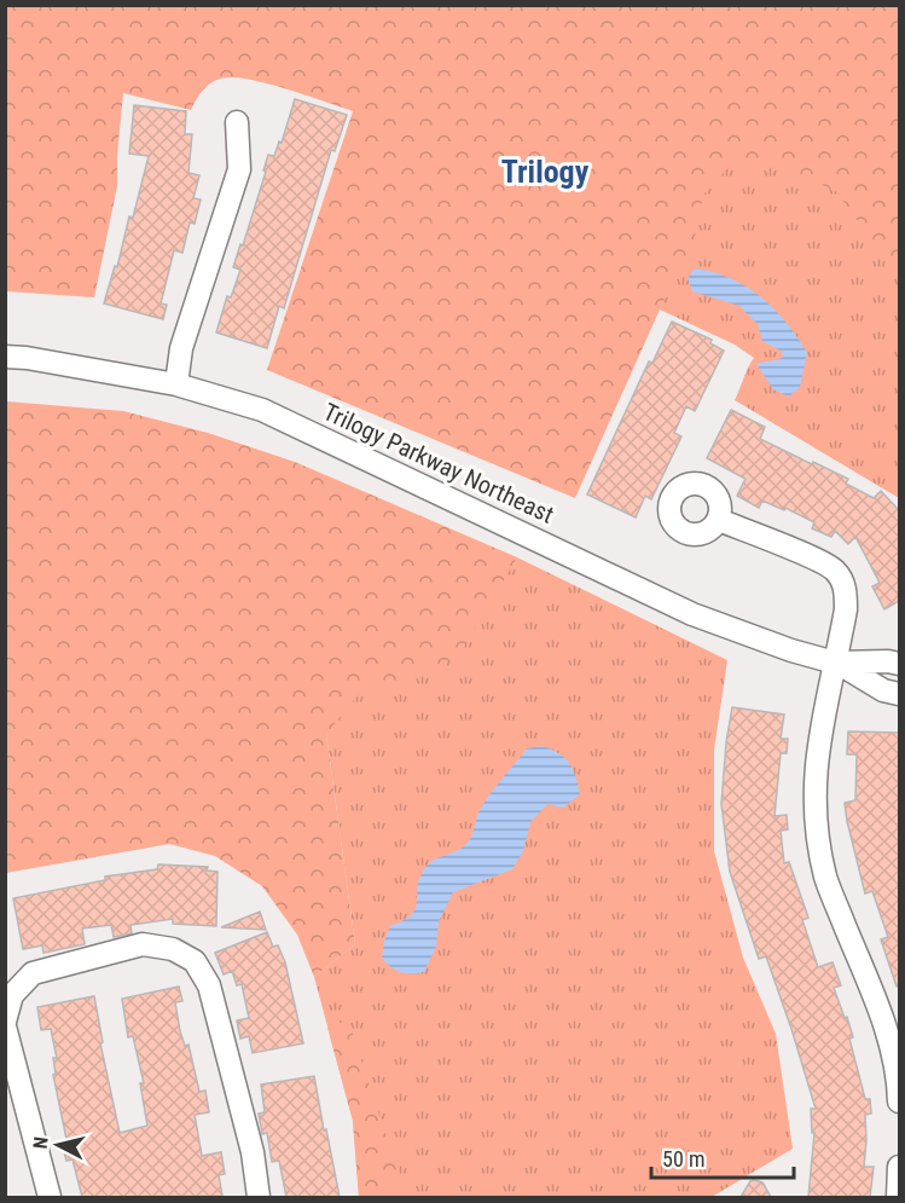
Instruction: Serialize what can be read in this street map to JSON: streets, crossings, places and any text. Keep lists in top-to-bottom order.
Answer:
{
  "streets": {
    "street": ["Trilogy Parkway Northeast"]
  },
  "districts": ["Trilogy"],
  "scale_bar": "50 m",
  "north": "left"
}
